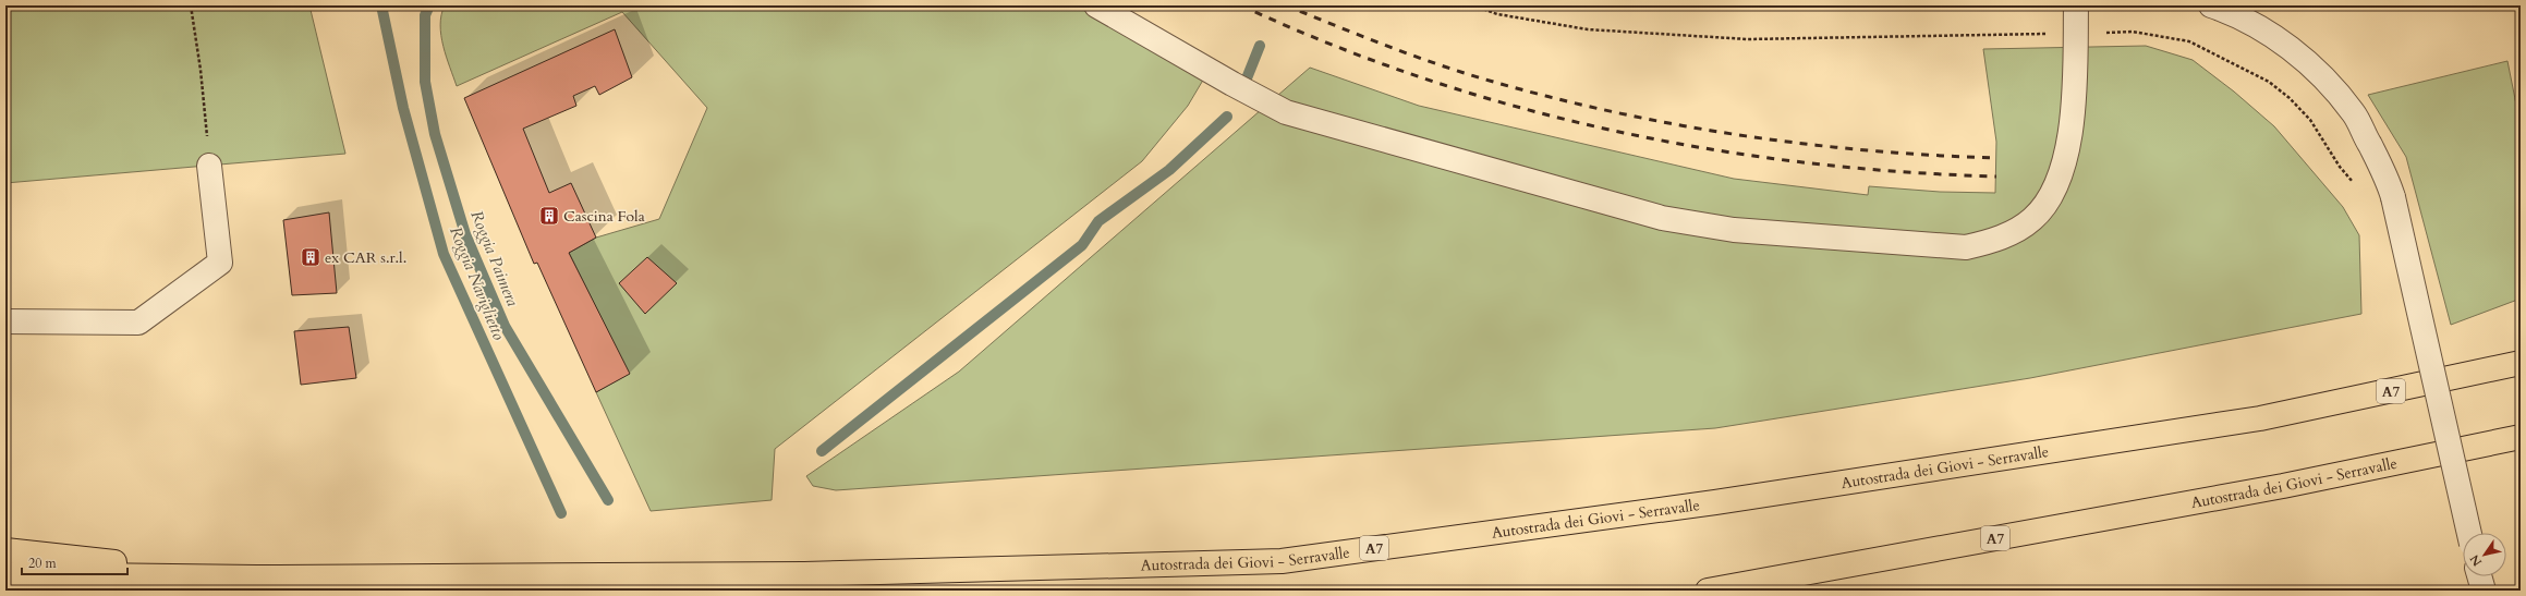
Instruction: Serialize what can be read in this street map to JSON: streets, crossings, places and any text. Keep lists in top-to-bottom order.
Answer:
{
  "streets": {
    "highway": ["A7", "Autostrada dei Giovi - Serravalle"]
  },
  "water": ["Roggia Paimera", "Roggia Naviglietto"],
  "places": {
    "building": ["Cascina Fola", "ex CAR s.r.l."]
  },
  "scale_bar": "20 m",
  "north": "bottom left"
}
